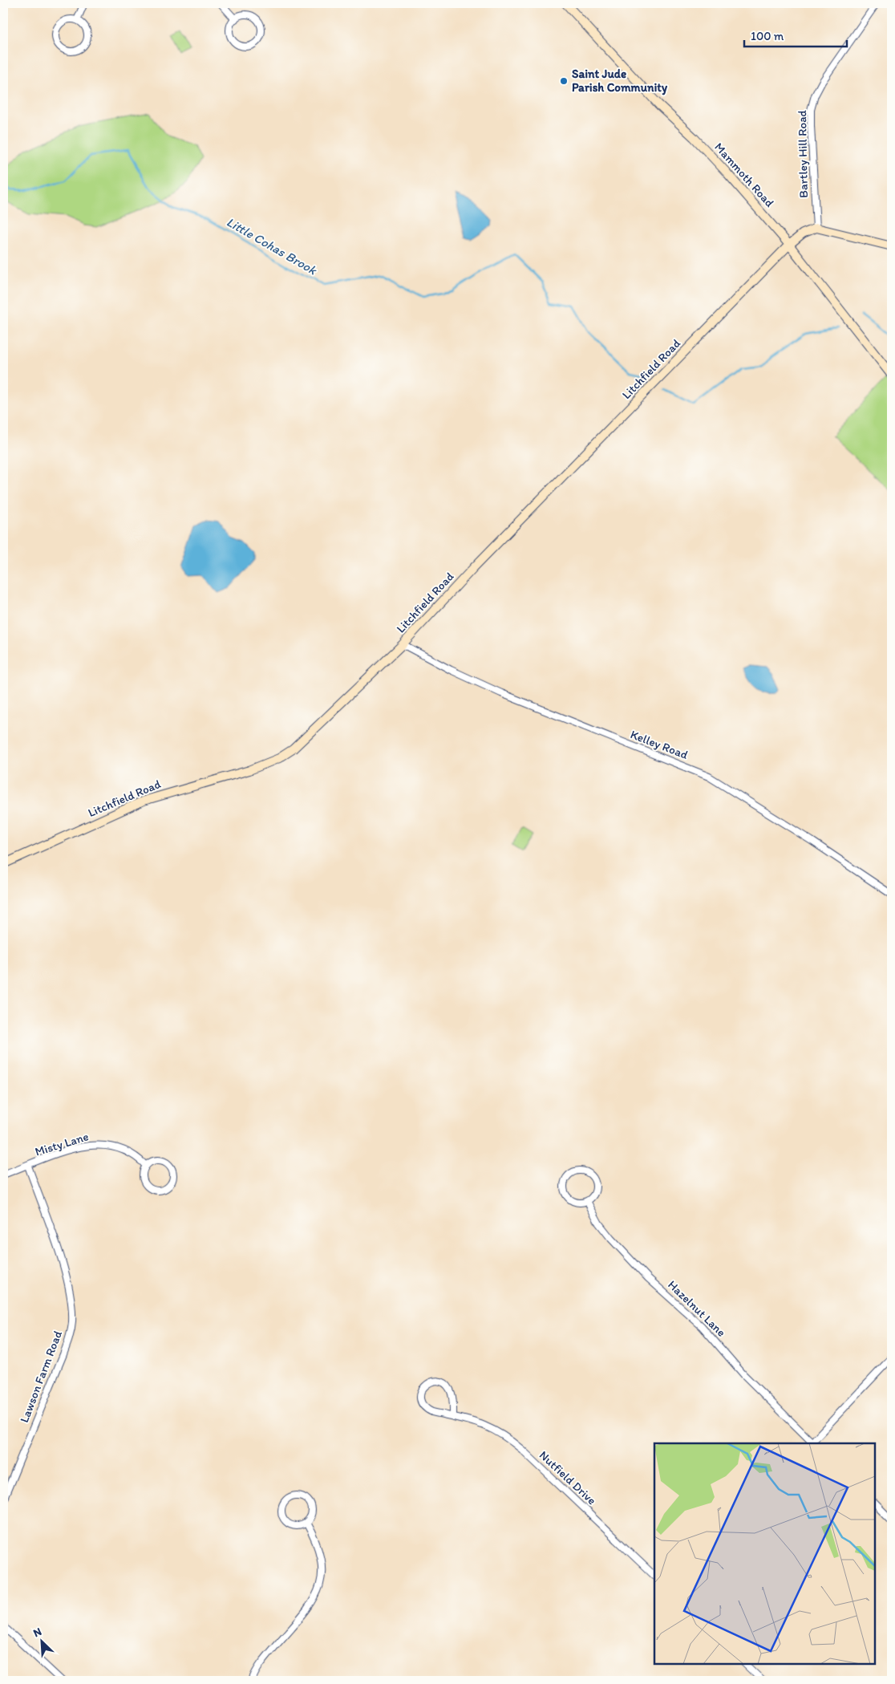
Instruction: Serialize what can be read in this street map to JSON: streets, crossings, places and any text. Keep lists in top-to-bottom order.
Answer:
{
  "streets": {
    "street": [
      "Bartley Hill Road",
      "Mammoth Road",
      "Litchfield Road",
      "Kelley Road",
      "Misty Lane",
      "Hazelnut Lane",
      "Lawson Farm Road",
      "Nutfield Drive"
    ]
  },
  "crossings": [
    ["Bartley Hill Road", "Litchfield Road"],
    ["Mammoth Road", "Litchfield Road"],
    ["Litchfield Road", "Kelley Road"],
    ["Misty Lane", "Lawson Farm Road"]
  ],
  "water": ["Little Cohas Brook"],
  "places": ["Saint Jude Parish Community"],
  "scale_bar": "100 m",
  "north": "top left"
}
